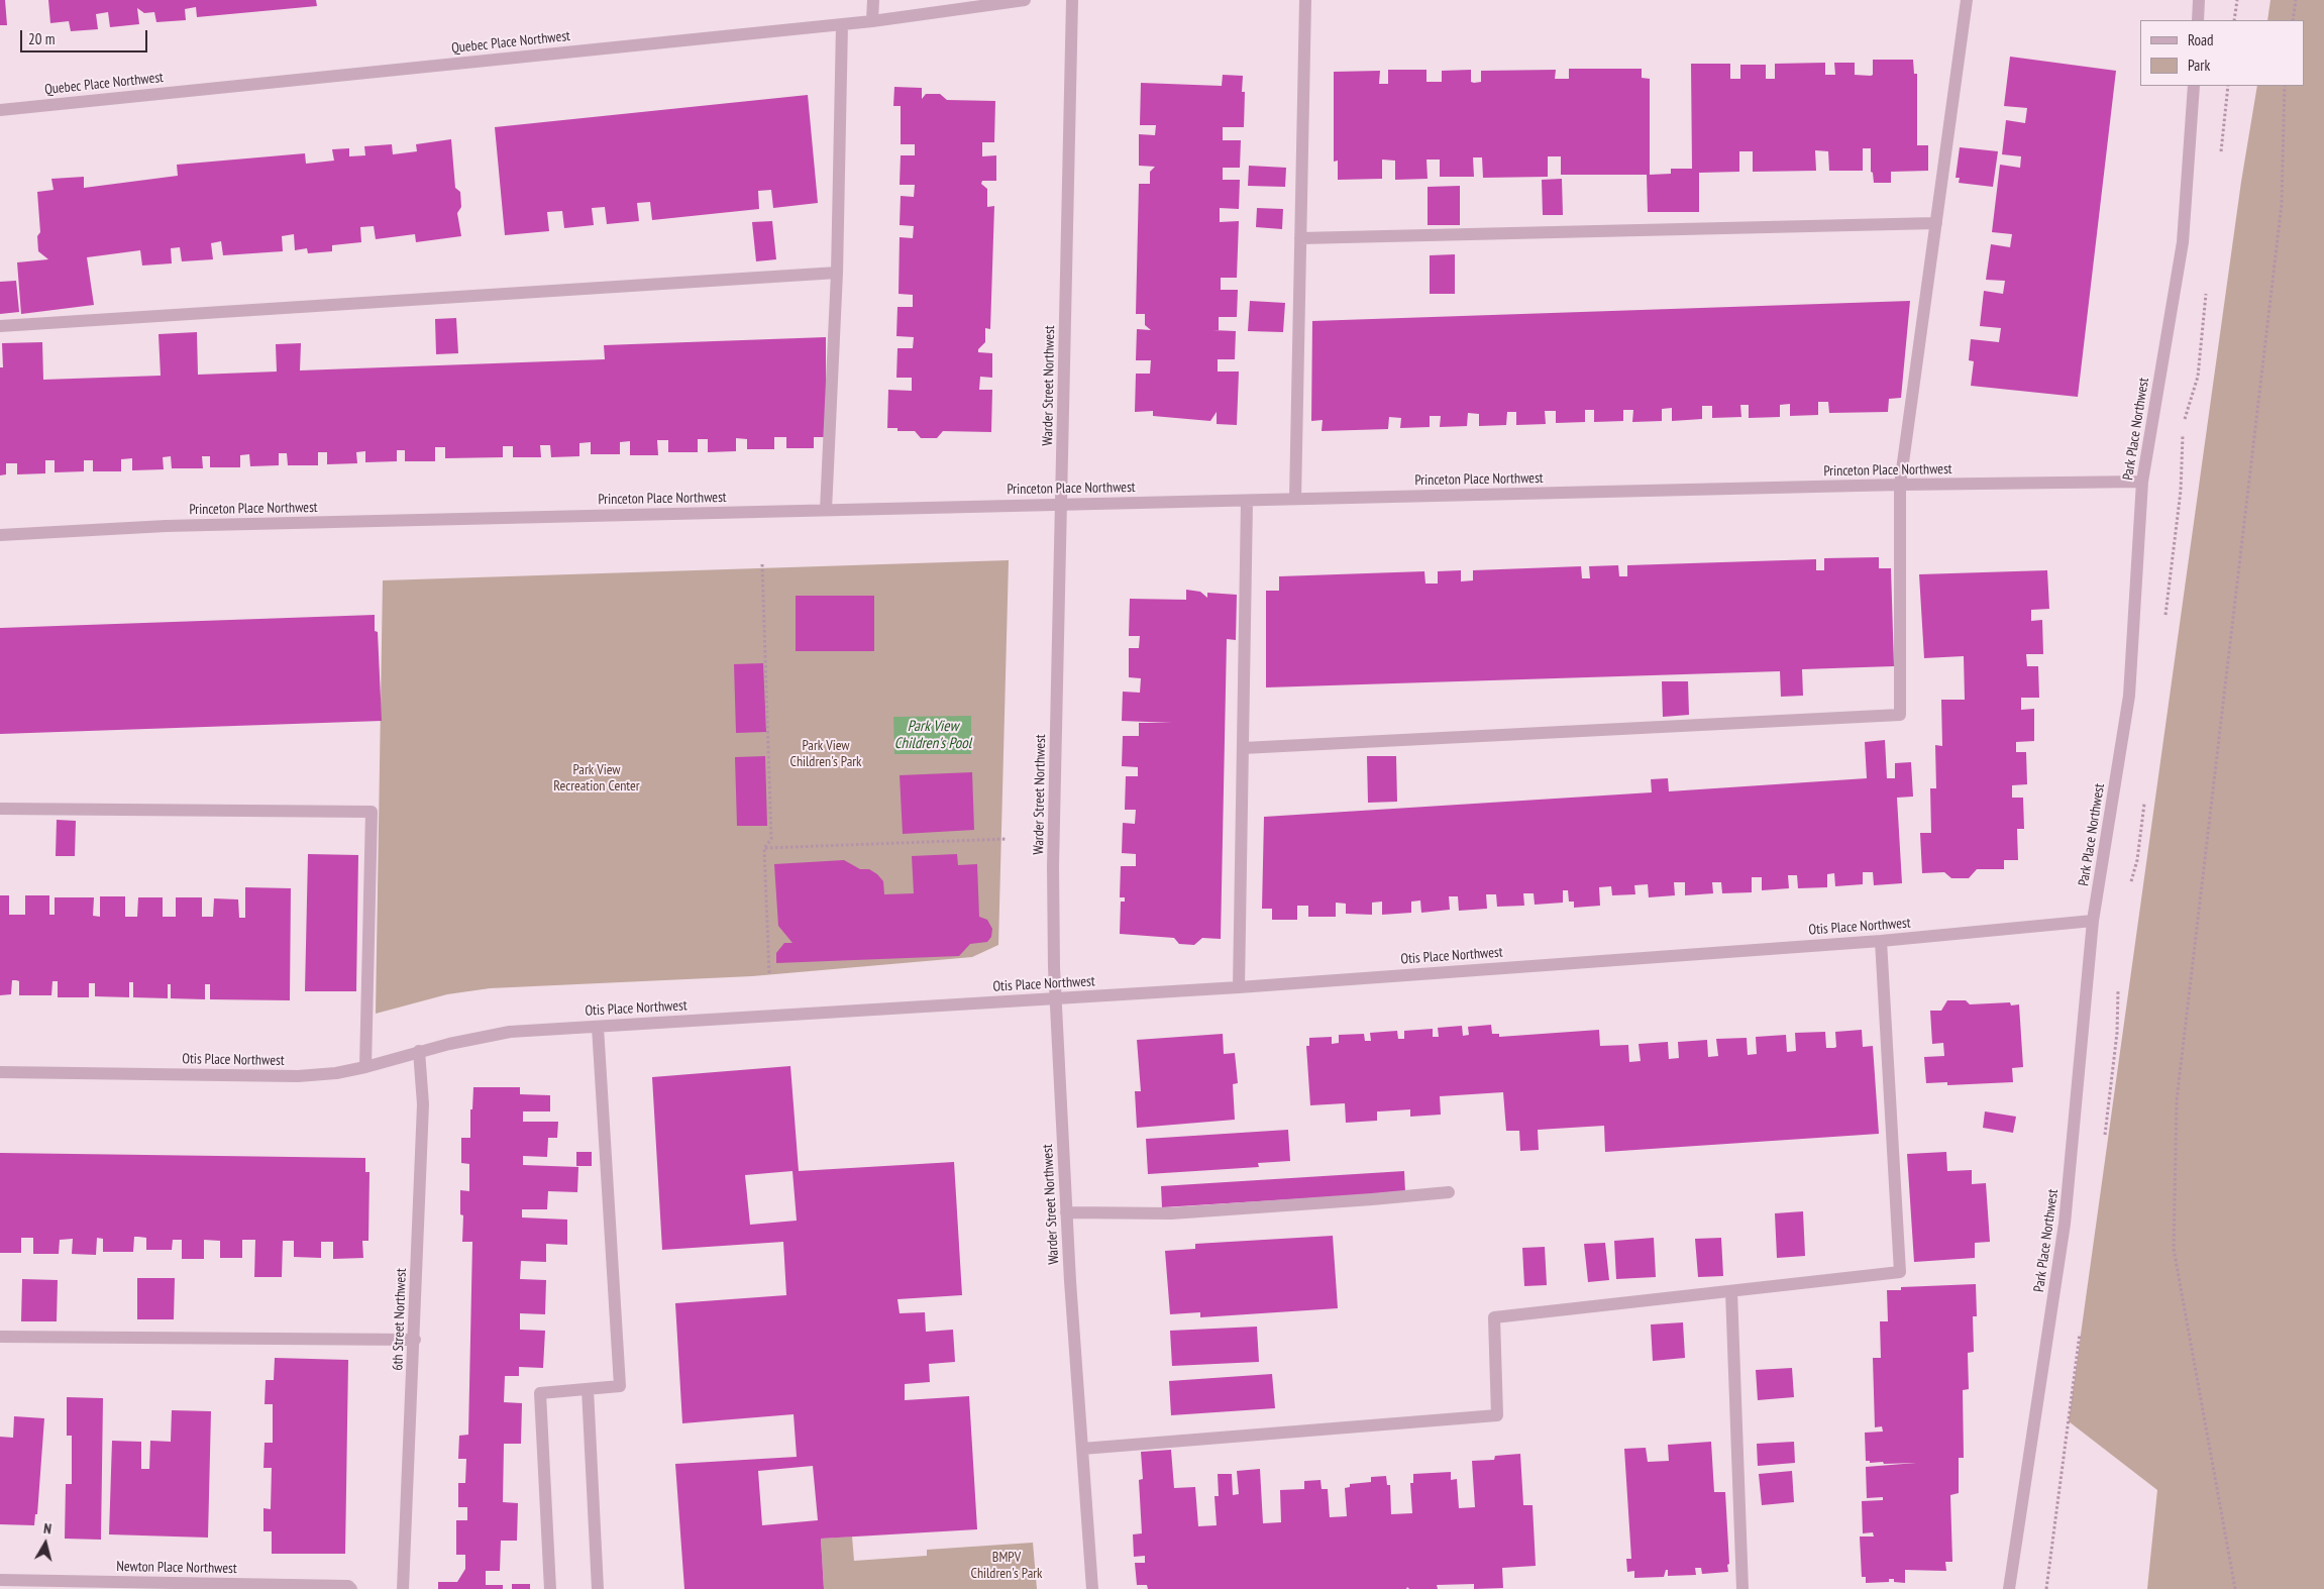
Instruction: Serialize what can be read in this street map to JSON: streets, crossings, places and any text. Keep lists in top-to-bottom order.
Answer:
{
  "streets": {
    "street": [
      "Quebec Place Northwest",
      "Warder Street Northwest",
      "Park Place Northwest",
      "Princeton Place Northwest",
      "Otis Place Northwest",
      "6th Street Northwest",
      "Newton Place Northwest"
    ]
  },
  "crossings": [
    ["Warder Street Northwest", "Princeton Place Northwest"],
    ["Warder Street Northwest", "Otis Place Northwest"],
    ["Park Place Northwest", "Princeton Place Northwest"],
    ["Park Place Northwest", "Otis Place Northwest"],
    ["Otis Place Northwest", "6th Street Northwest"]
  ],
  "water": ["Park View Children's Pool"],
  "parks": ["Park View Children's Park", "Park View Recreation Center", "BMPV Children's Park"],
  "legend": ["Road", "Park"],
  "scale_bar": "20 m",
  "north": "top"
}
